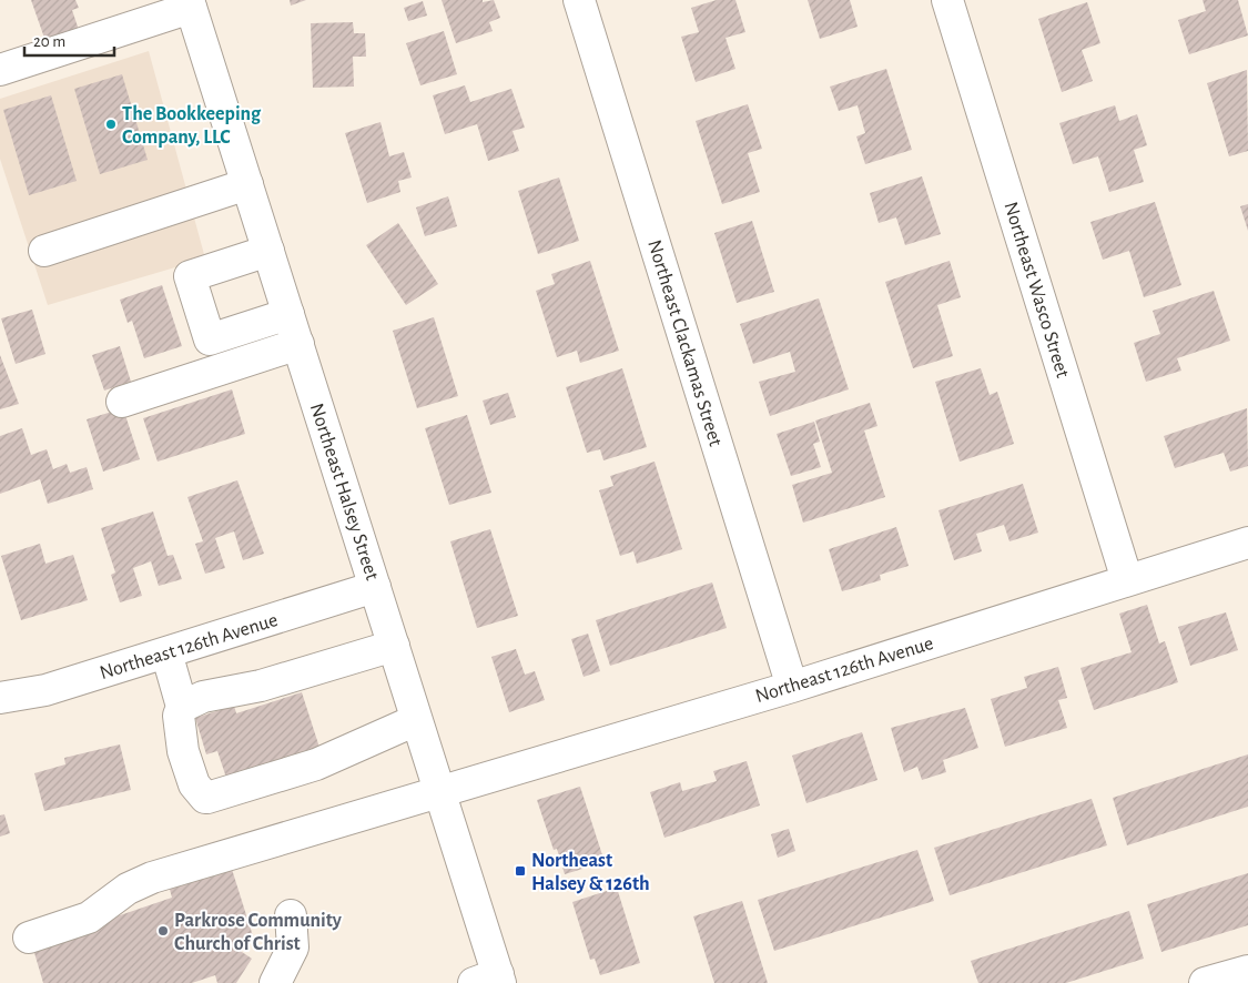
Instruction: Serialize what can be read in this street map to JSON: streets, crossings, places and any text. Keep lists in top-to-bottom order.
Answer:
{
  "streets": {
    "street": [
      "Northeast Wasco Street",
      "Northeast Clackamas Street",
      "Northeast Halsey Street",
      "Northeast 126th Avenue"
    ]
  },
  "crossings": [
    ["Northeast Wasco Street", "Northeast 126th Avenue"],
    ["Northeast Clackamas Street", "Northeast 126th Avenue"],
    ["Northeast Halsey Street", "Northeast 126th Avenue"]
  ],
  "places": {
    "other": ["The Bookkeeping Company, LLC", "Parkrose Community Church of Christ"],
    "transit": ["Northeast Halsey & 126th"]
  },
  "scale_bar": "20 m"
}
